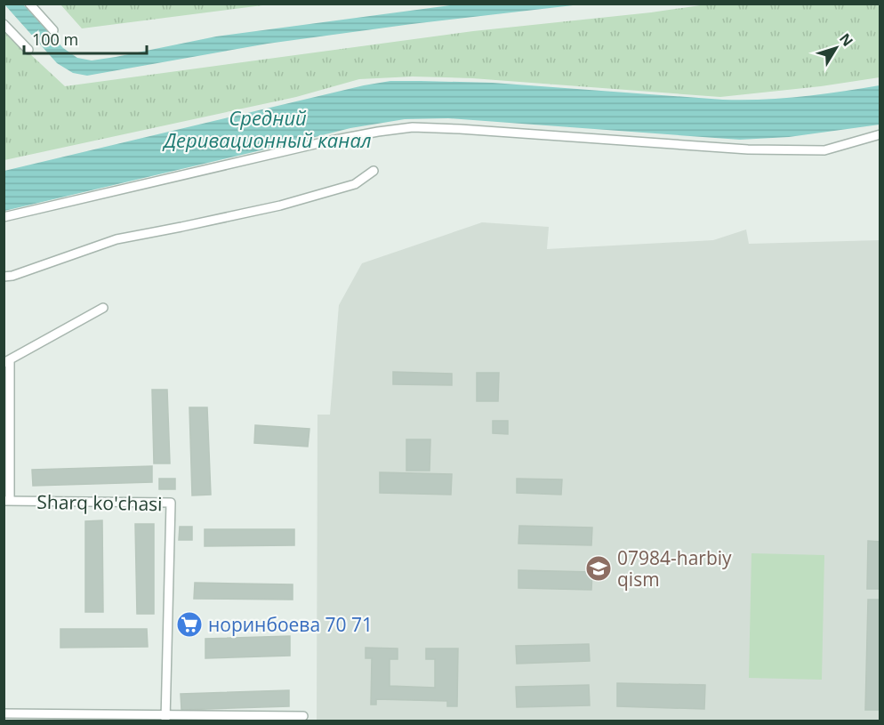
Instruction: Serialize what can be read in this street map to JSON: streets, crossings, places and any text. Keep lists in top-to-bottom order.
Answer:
{
  "streets": {
    "street": ["Sharq ko'chasi"]
  },
  "water": ["Средний Деривационный канал"],
  "places": {
    "school or university": ["07984-harbiy qism"],
    "supermarket": ["норинбоева 70 71"]
  },
  "scale_bar": "100 m",
  "north": "top right"
}
